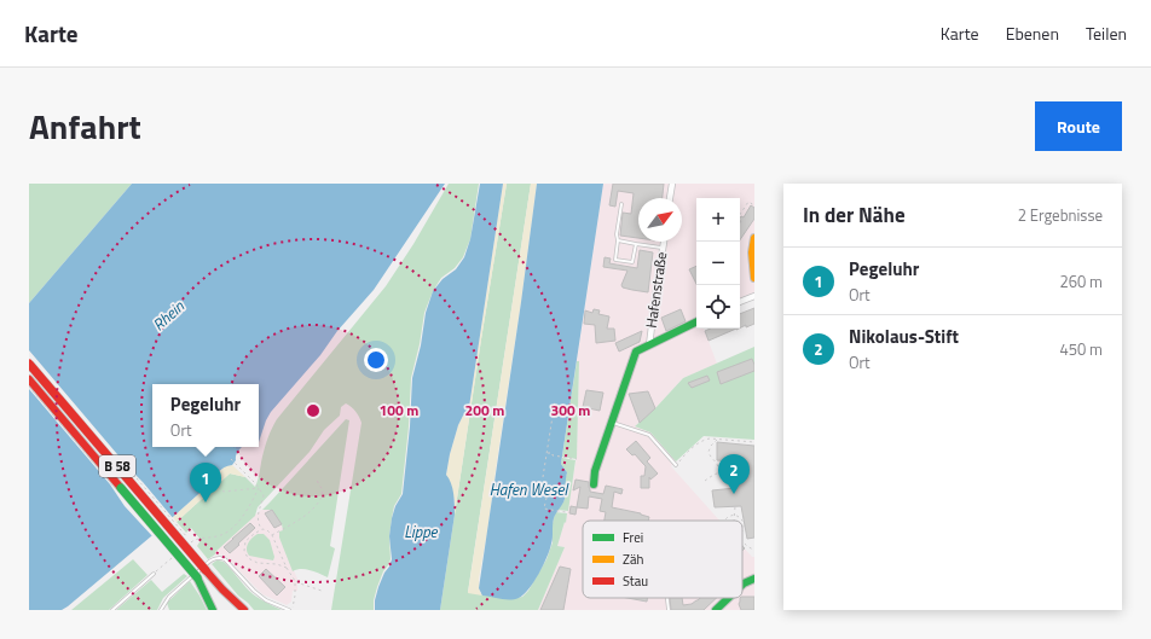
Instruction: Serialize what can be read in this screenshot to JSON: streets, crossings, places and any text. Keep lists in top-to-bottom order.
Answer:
{
  "streets": {
    "main road": ["B 58"],
    "street": ["Hafenstraße"]
  },
  "water": ["Rhein", "Hafen Wesel", "Lippe"],
  "legend": ["Frei", "Zäh", "Stau"],
  "north": "top right",
  "page": {
    "header": "Karte",
    "nav": ["Karte", "Ebenen", "Teilen"],
    "title": "Anfahrt",
    "buttons": "Route",
    "heading": ["In der Nähe", "2 Ergebnisse"],
    "map_buttons": ["+", "−"],
    "list": [
      {
        "mark": "1",
        "name": "Pegeluhr",
        "note": "Ort",
        "value": "260 m"
      },
      {
        "mark": "2",
        "name": "Nikolaus-Stift",
        "note": "Ort",
        "value": "450 m"
      }
    ],
    "popup": ["Pegeluhr", "Ort"],
    "pins": ["2", "1"]
  },
  "rings": ["100 m", "200 m", "300 m"]
}
